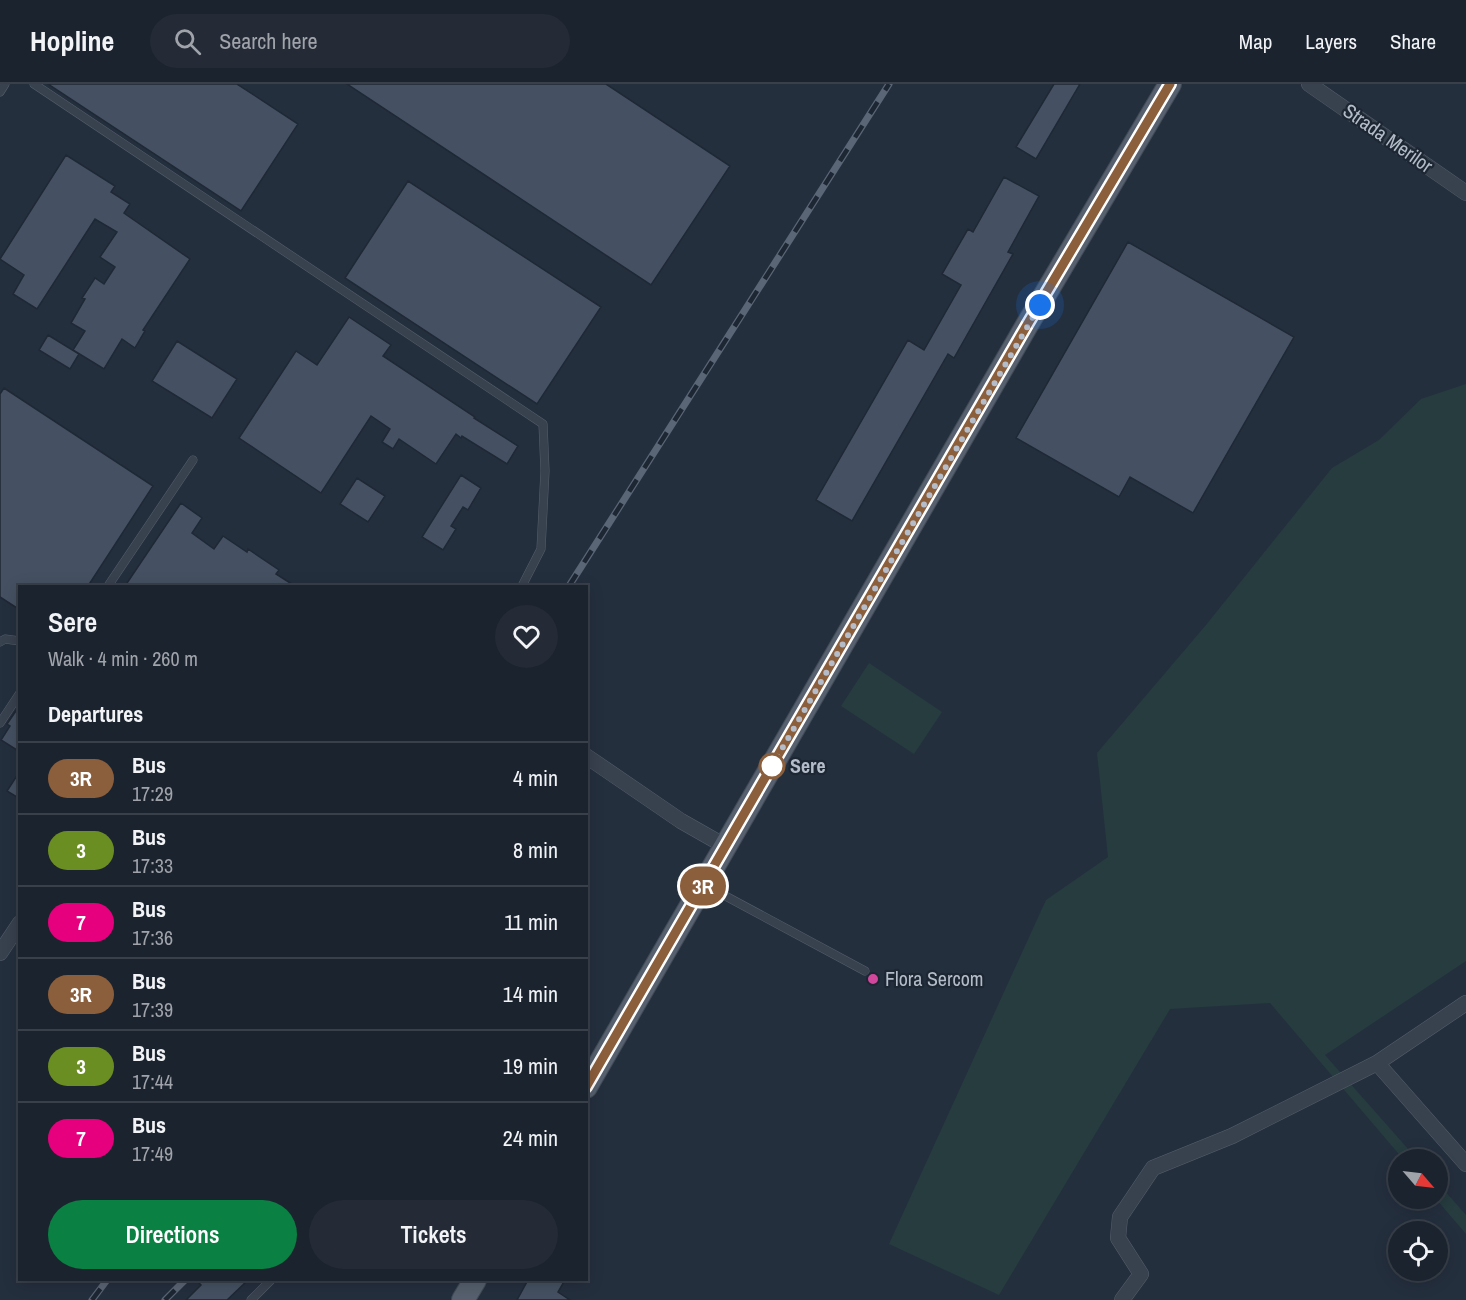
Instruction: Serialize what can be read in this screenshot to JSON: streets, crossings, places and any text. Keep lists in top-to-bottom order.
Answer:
{
  "streets": {
    "street": ["Strada Merilor"]
  },
  "places": ["Sere", "Flora Sercom"],
  "lines": ["bus line 3R"],
  "north": "bottom right",
  "page": {
    "header": "Hopline",
    "search": "Search here",
    "nav": ["Map", "Layers", "Share"],
    "on_map": "3R",
    "heading": [
      ["Sere", "Walk · 4 min · 260 m"],
      "Departures"
    ],
    "list": [
      {
        "mark": "3R",
        "name": "Bus",
        "note": "17:29",
        "value": "4 min"
      },
      {
        "mark": "3",
        "name": "Bus",
        "note": "17:33",
        "value": "8 min"
      },
      {
        "mark": "7",
        "name": "Bus",
        "note": "17:36",
        "value": "11 min"
      },
      {
        "mark": "3R",
        "name": "Bus",
        "note": "17:39",
        "value": "14 min"
      },
      {
        "mark": "3",
        "name": "Bus",
        "note": "17:44",
        "value": "19 min"
      },
      {
        "mark": "7",
        "name": "Bus",
        "note": "17:49",
        "value": "24 min"
      }
    ],
    "buttons": ["Directions", "Tickets"]
  }
}
